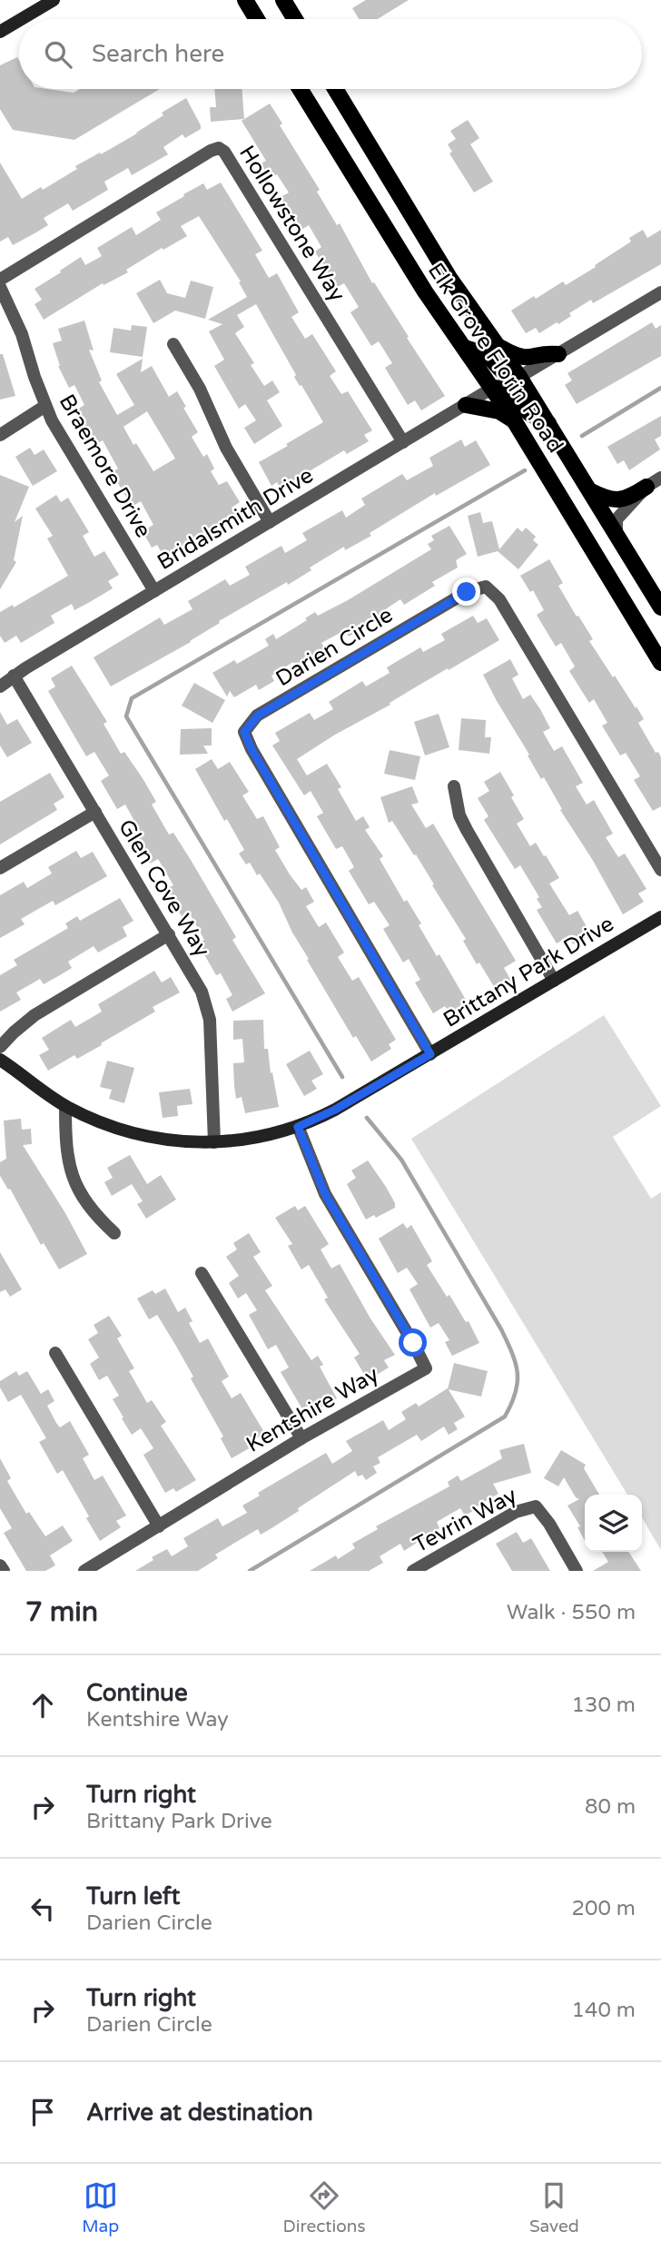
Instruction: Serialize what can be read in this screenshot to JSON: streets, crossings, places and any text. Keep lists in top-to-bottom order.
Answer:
{
  "streets": {
    "main road": ["Elk Grove Florin Road"],
    "street": [
      "Hollowstone Way",
      "Braemore Drive",
      "Bridalsmith Drive",
      "Darien Circle",
      "Glen Cove Way",
      "Brittany Park Drive",
      "Kentshire Way",
      "Tevrin Way"
    ]
  },
  "crossings": [
    ["Hollowstone Way", "Bridalsmith Drive"],
    ["Elk Grove Florin Road", "Bridalsmith Drive"],
    ["Braemore Drive", "Bridalsmith Drive"],
    ["Bridalsmith Drive", "Glen Cove Way"],
    ["Darien Circle", "Brittany Park Drive"],
    ["Glen Cove Way", "Brittany Park Drive"],
    ["Brittany Park Drive", "Kentshire Way"]
  ],
  "page": {
    "search": "Search here",
    "heading": ["7 min", "Walk · 550 m"],
    "list": [
      ["Continue", "Kentshire Way", "130 m"],
      ["Turn right", "Brittany Park Drive", "80 m"],
      ["Turn left", "Darien Circle", "200 m"],
      ["Turn right", "Darien Circle", "140 m"],
      "Arrive at destination"
    ],
    "nav": ["Map", "Directions", "Saved"]
  }
}
